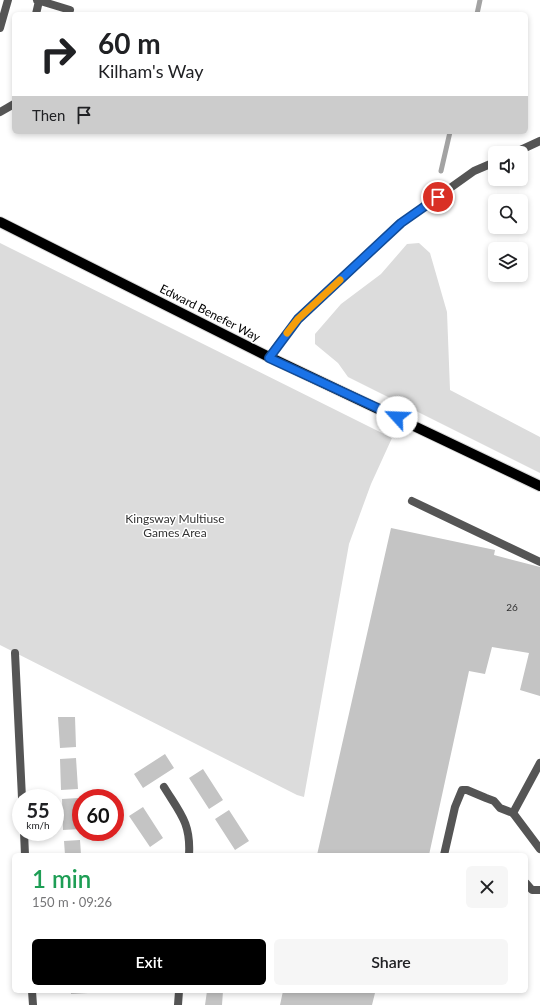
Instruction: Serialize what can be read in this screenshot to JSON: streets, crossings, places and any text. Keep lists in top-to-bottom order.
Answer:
{
  "streets": {
    "main road": ["Edward Benefer Way"]
  },
  "parks": ["Kingsway Multiuse Games Area"],
  "house_numbers": ["26"],
  "page": {
    "turn": ["60 m", "Kilham's Way"],
    "then": "Then",
    "speed": "55 km/h",
    "limit": "60",
    "heading": ["1 min", "150 m · 09:26"],
    "buttons": ["Exit", "Share"]
  }
}
